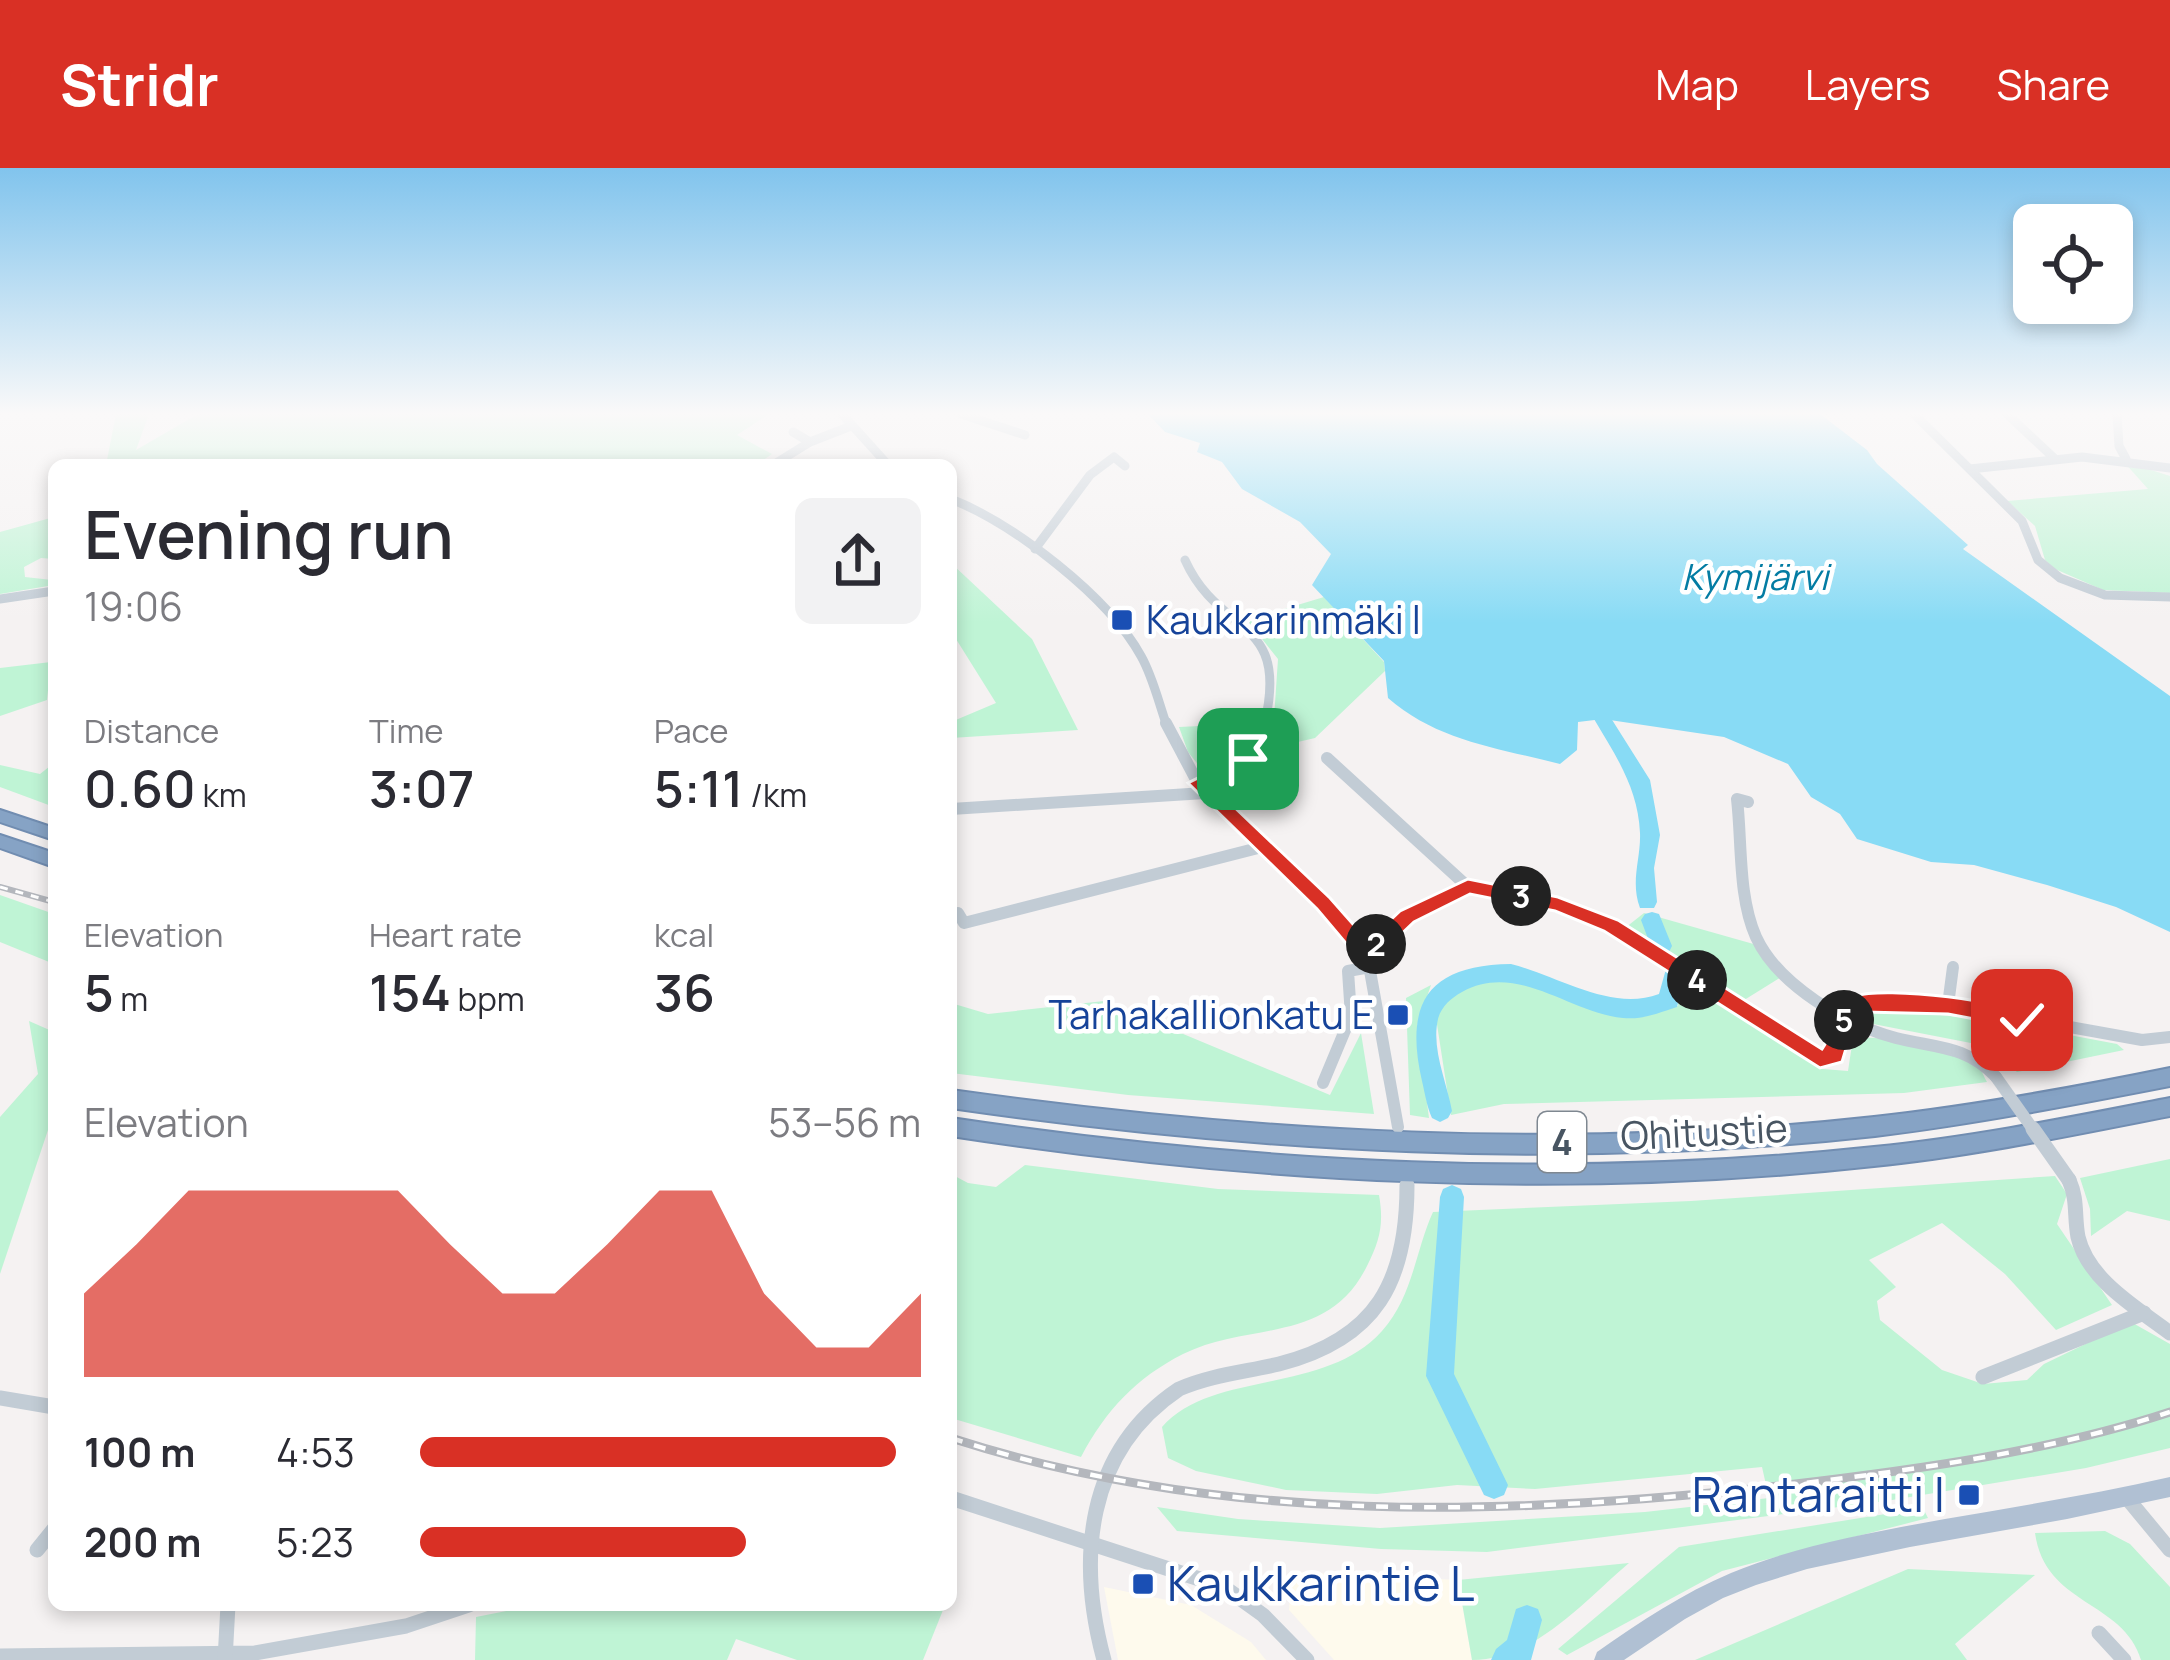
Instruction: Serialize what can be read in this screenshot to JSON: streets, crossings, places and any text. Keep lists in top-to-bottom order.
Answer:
{
  "streets": {
    "highway": ["Ohitustie", "4"]
  },
  "water": ["Kymijärvi"],
  "places": {
    "transit": [
      "Kaukkarinmäki I",
      "Tarhakallionkatu E",
      "Rantaraitti I",
      "Kaukkarintie L"
    ]
  },
  "page": {
    "header": "Stridr",
    "nav": ["Map", "Layers", "Share"],
    "heading": ["Evening run", "19:06"],
    "stats": [
      ["Distance", "0.60 km"],
      ["Time", "3:07"],
      ["Pace", "5:11 /km"],
      ["Elevation", "5 m"],
      ["Heart rate", "154 bpm"],
      ["kcal", "36"]
    ],
    "pins": [
      "3",
      "2",
      "4",
      "5"
    ],
    "chart": ["Elevation", "53–56 m"],
    "list": [
      {
        "name": "100 m",
        "note": "4:53"
      },
      {
        "name": "200 m",
        "note": "5:23"
      }
    ]
  }
}
